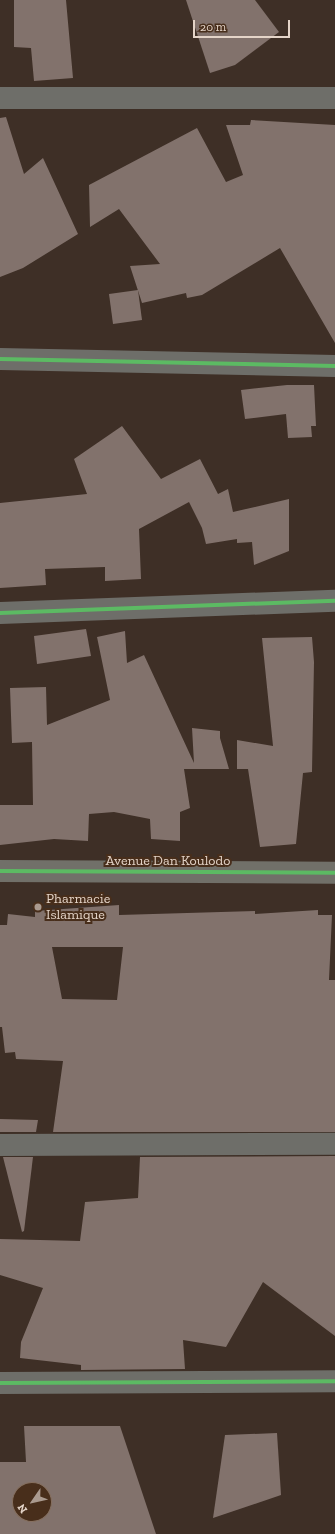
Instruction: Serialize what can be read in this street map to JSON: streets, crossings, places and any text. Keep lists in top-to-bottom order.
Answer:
{
  "streets": {
    "street": ["Avenue Dan Koulodo"]
  },
  "places": ["Pharmacie Islamique"],
  "scale_bar": "20 m",
  "north": "bottom left"
}
